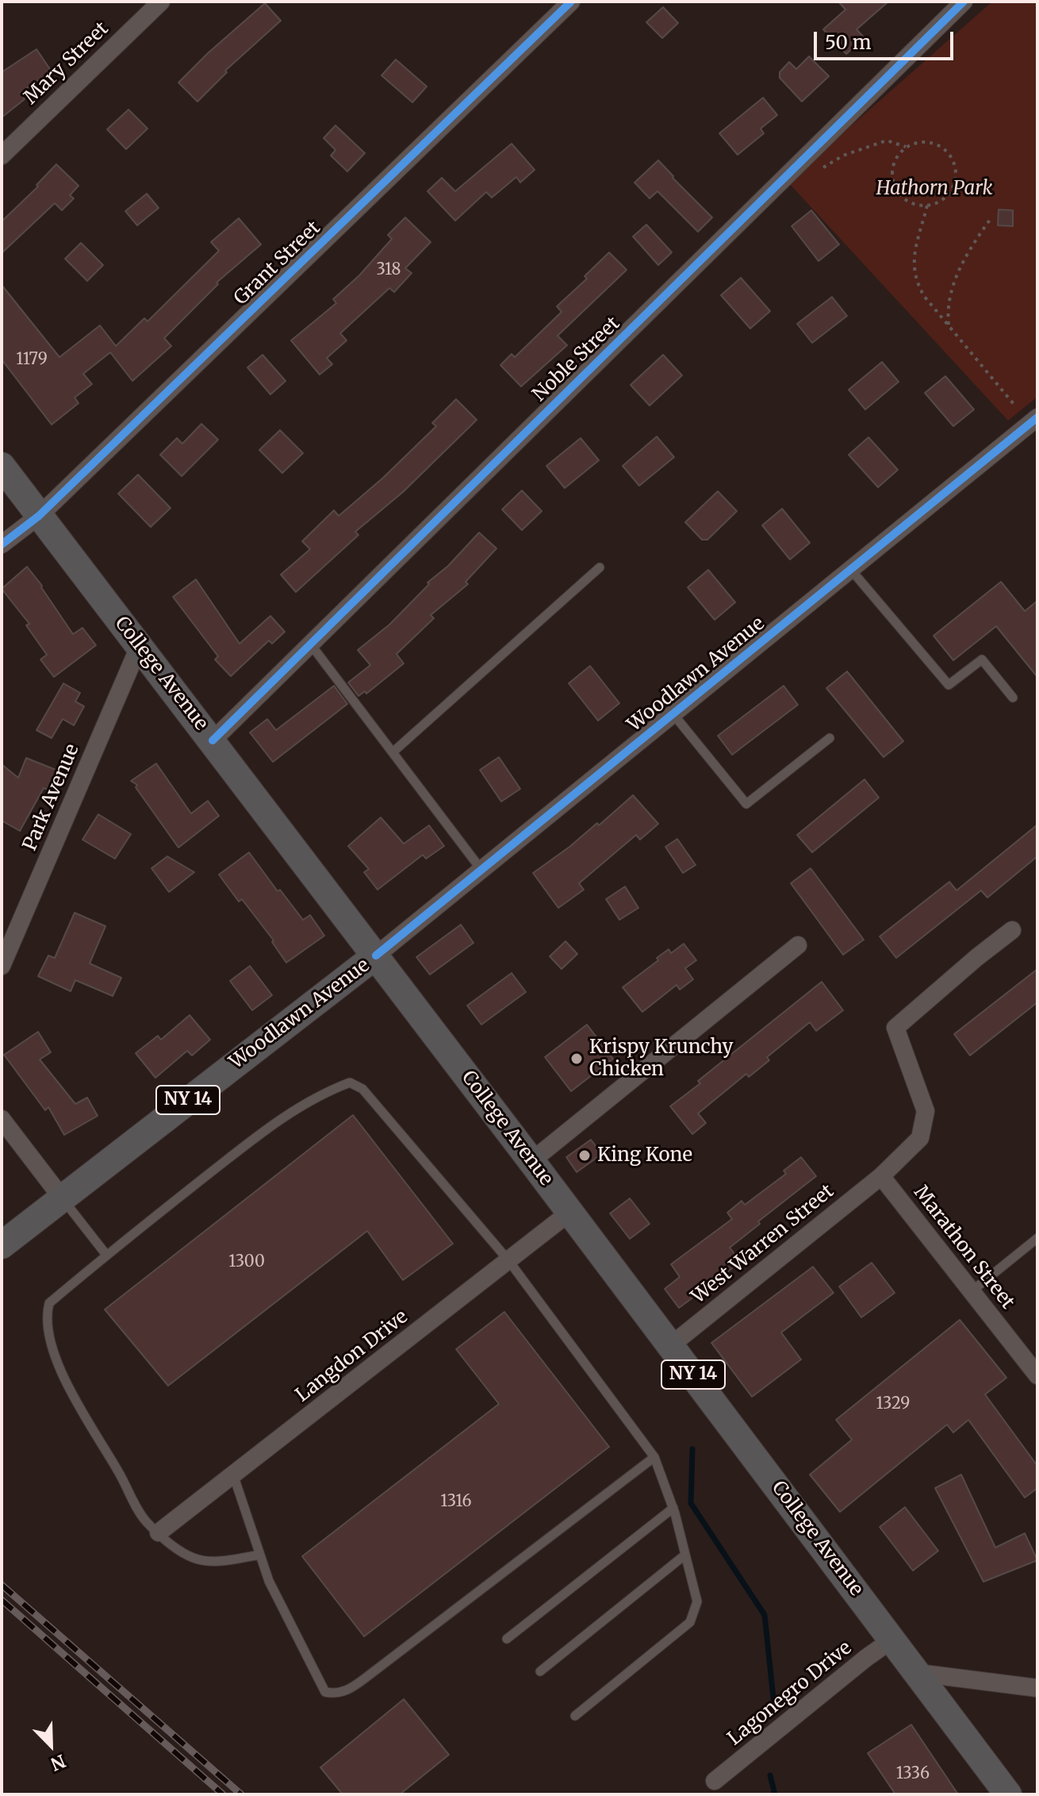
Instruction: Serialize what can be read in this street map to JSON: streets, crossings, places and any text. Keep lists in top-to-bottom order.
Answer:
{
  "streets": {
    "main road": ["College Avenue", "Woodlawn Avenue", "NY 14"],
    "street": [
      "Mary Street",
      "Grant Street",
      "Noble Street",
      "Park Avenue",
      "West Warren Street",
      "Marathon Street",
      "Langdon Drive",
      "Lagonegro Drive"
    ]
  },
  "crossings": [
    ["Grant Street", "College Avenue"],
    ["Noble Street", "College Avenue"],
    ["College Avenue", "Woodlawn Avenue"],
    ["College Avenue", "Park Avenue"],
    ["College Avenue", "West Warren Street"],
    ["College Avenue", "Langdon Drive"],
    ["College Avenue", "Lagonegro Drive"],
    ["West Warren Street", "Marathon Street"]
  ],
  "parks": ["Hathorn Park"],
  "places": ["Krispy Krunchy Chicken", "King Kone"],
  "house_numbers": [
    "318",
    "1179",
    "1300",
    "1329",
    "1316",
    "1336"
  ],
  "scale_bar": "50 m",
  "north": "bottom right"
}
